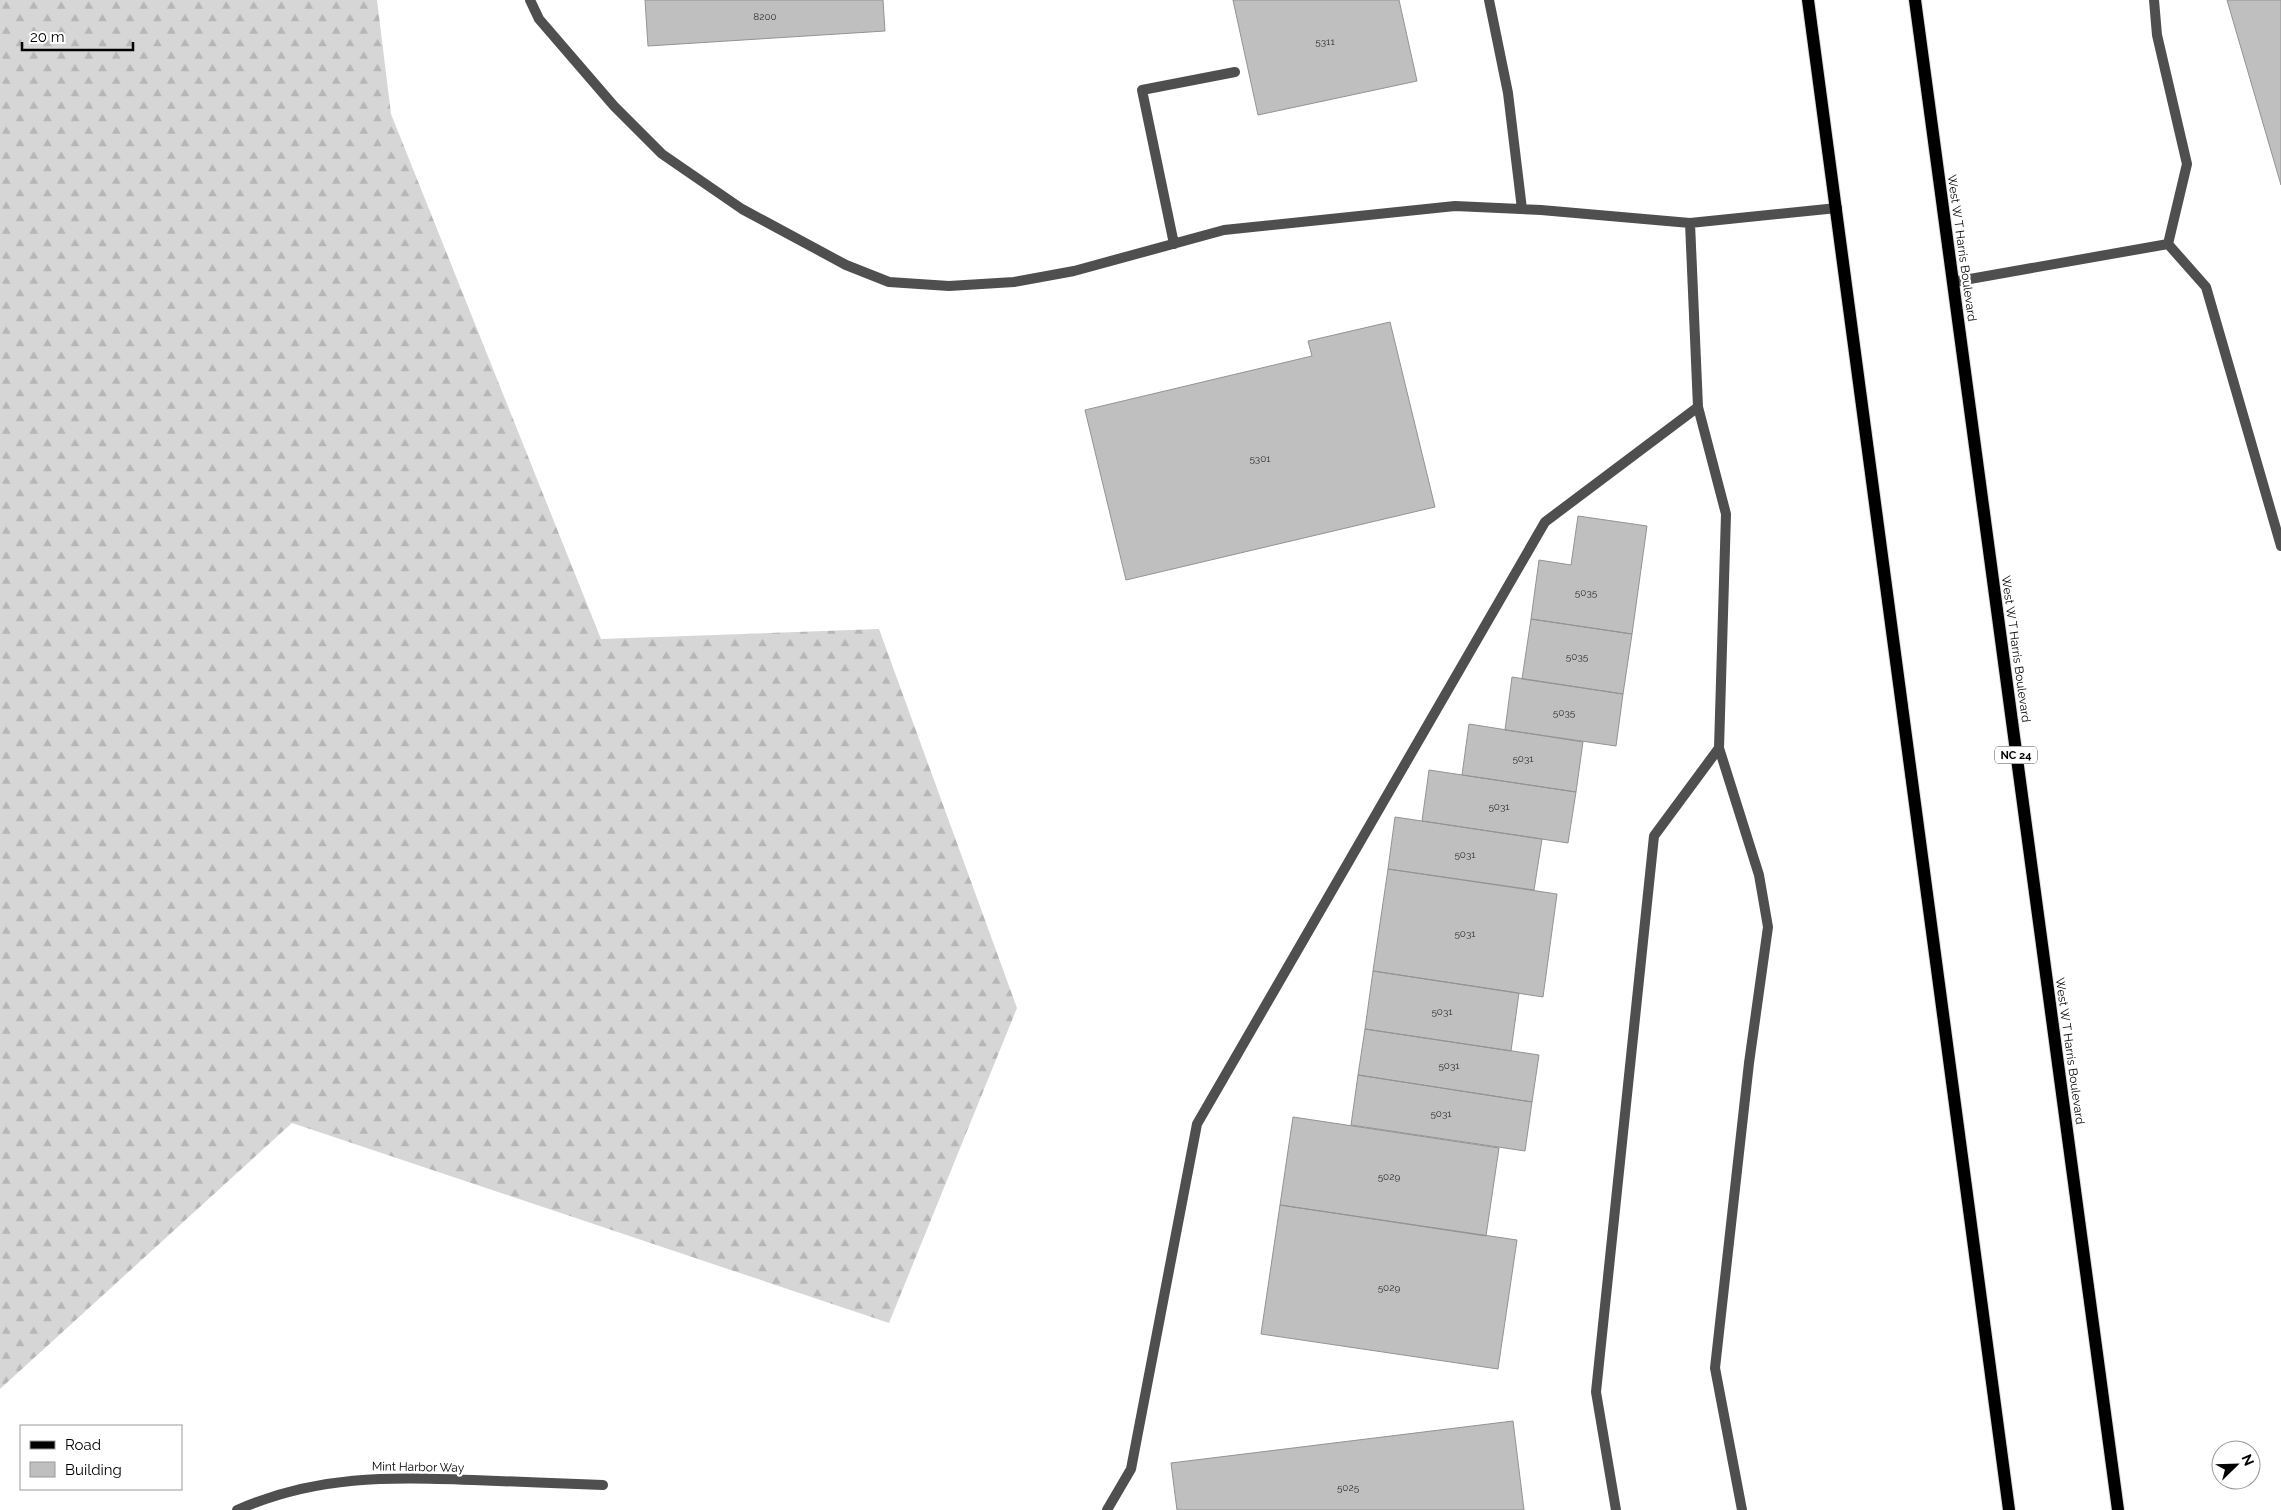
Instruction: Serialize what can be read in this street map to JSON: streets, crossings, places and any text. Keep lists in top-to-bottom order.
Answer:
{
  "streets": {
    "main road": ["West W T Harris Boulevard", "NC 24"],
    "street": ["Mint Harbor Way"]
  },
  "house_numbers": [
    "8200",
    "5311",
    "5301",
    "5035",
    "5035",
    "5035",
    "5031",
    "5031",
    "5031",
    "5031",
    "5031",
    "5031",
    "5031",
    "5029",
    "5029",
    "5025"
  ],
  "legend": ["Road", "Building"],
  "scale_bar": "20 m",
  "north": "top right"
}
